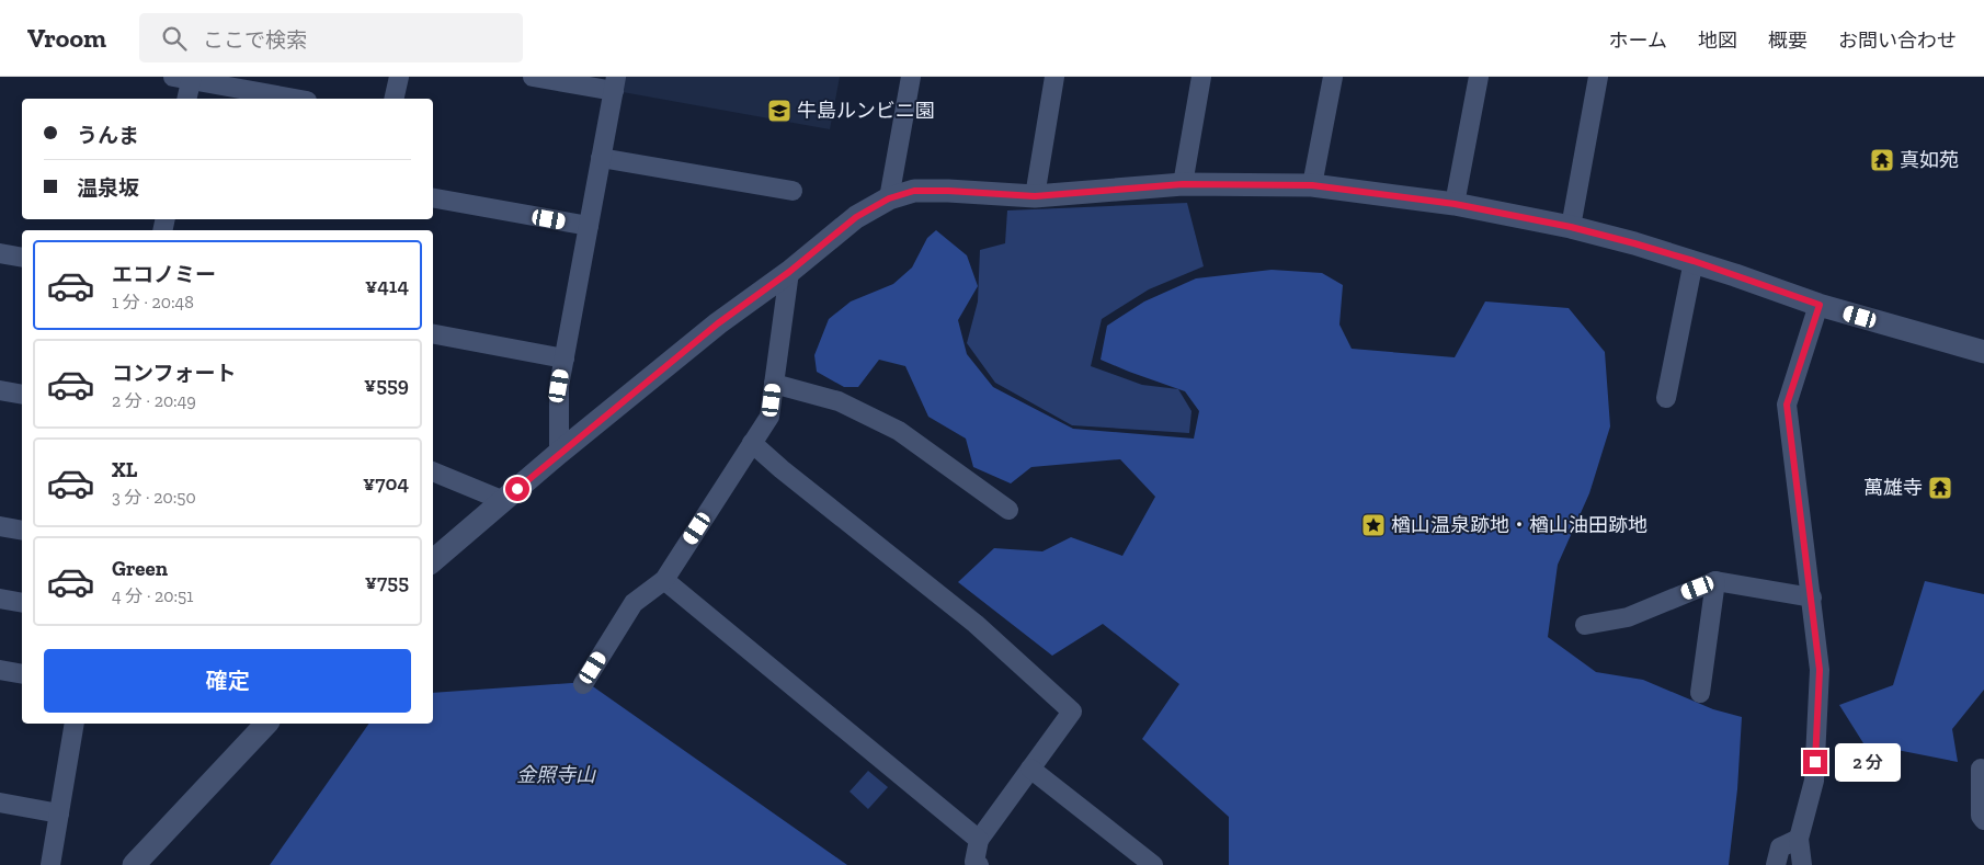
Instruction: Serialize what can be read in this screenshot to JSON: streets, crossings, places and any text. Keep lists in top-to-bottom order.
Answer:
{
  "parks": ["金照寺山"],
  "places": {
    "school or university": ["牛島ルンビニ園"],
    "temple": ["真如苑", "萬雄寺"],
    "place": ["楢山温泉跡地・楢山油田跡地"]
  },
  "page": {
    "header": "Vroom",
    "search": "ここで検索",
    "nav": [
      "ホーム",
      "地図",
      "概要",
      "お問い合わせ"
    ],
    "banner": ["うんま", "温泉坂"],
    "list": [
      {
        "name": "エコノミー",
        "note": "1 分 · 20:48",
        "value": "¥414"
      },
      {
        "name": "コンフォート",
        "note": "2 分 · 20:49",
        "value": "¥559"
      },
      {
        "name": "XL",
        "note": "3 分 · 20:50",
        "value": "¥704"
      },
      {
        "name": "Green",
        "note": "4 分 · 20:51",
        "value": "¥755"
      }
    ],
    "buttons": "確定",
    "bubble": "2 分"
  }
}
